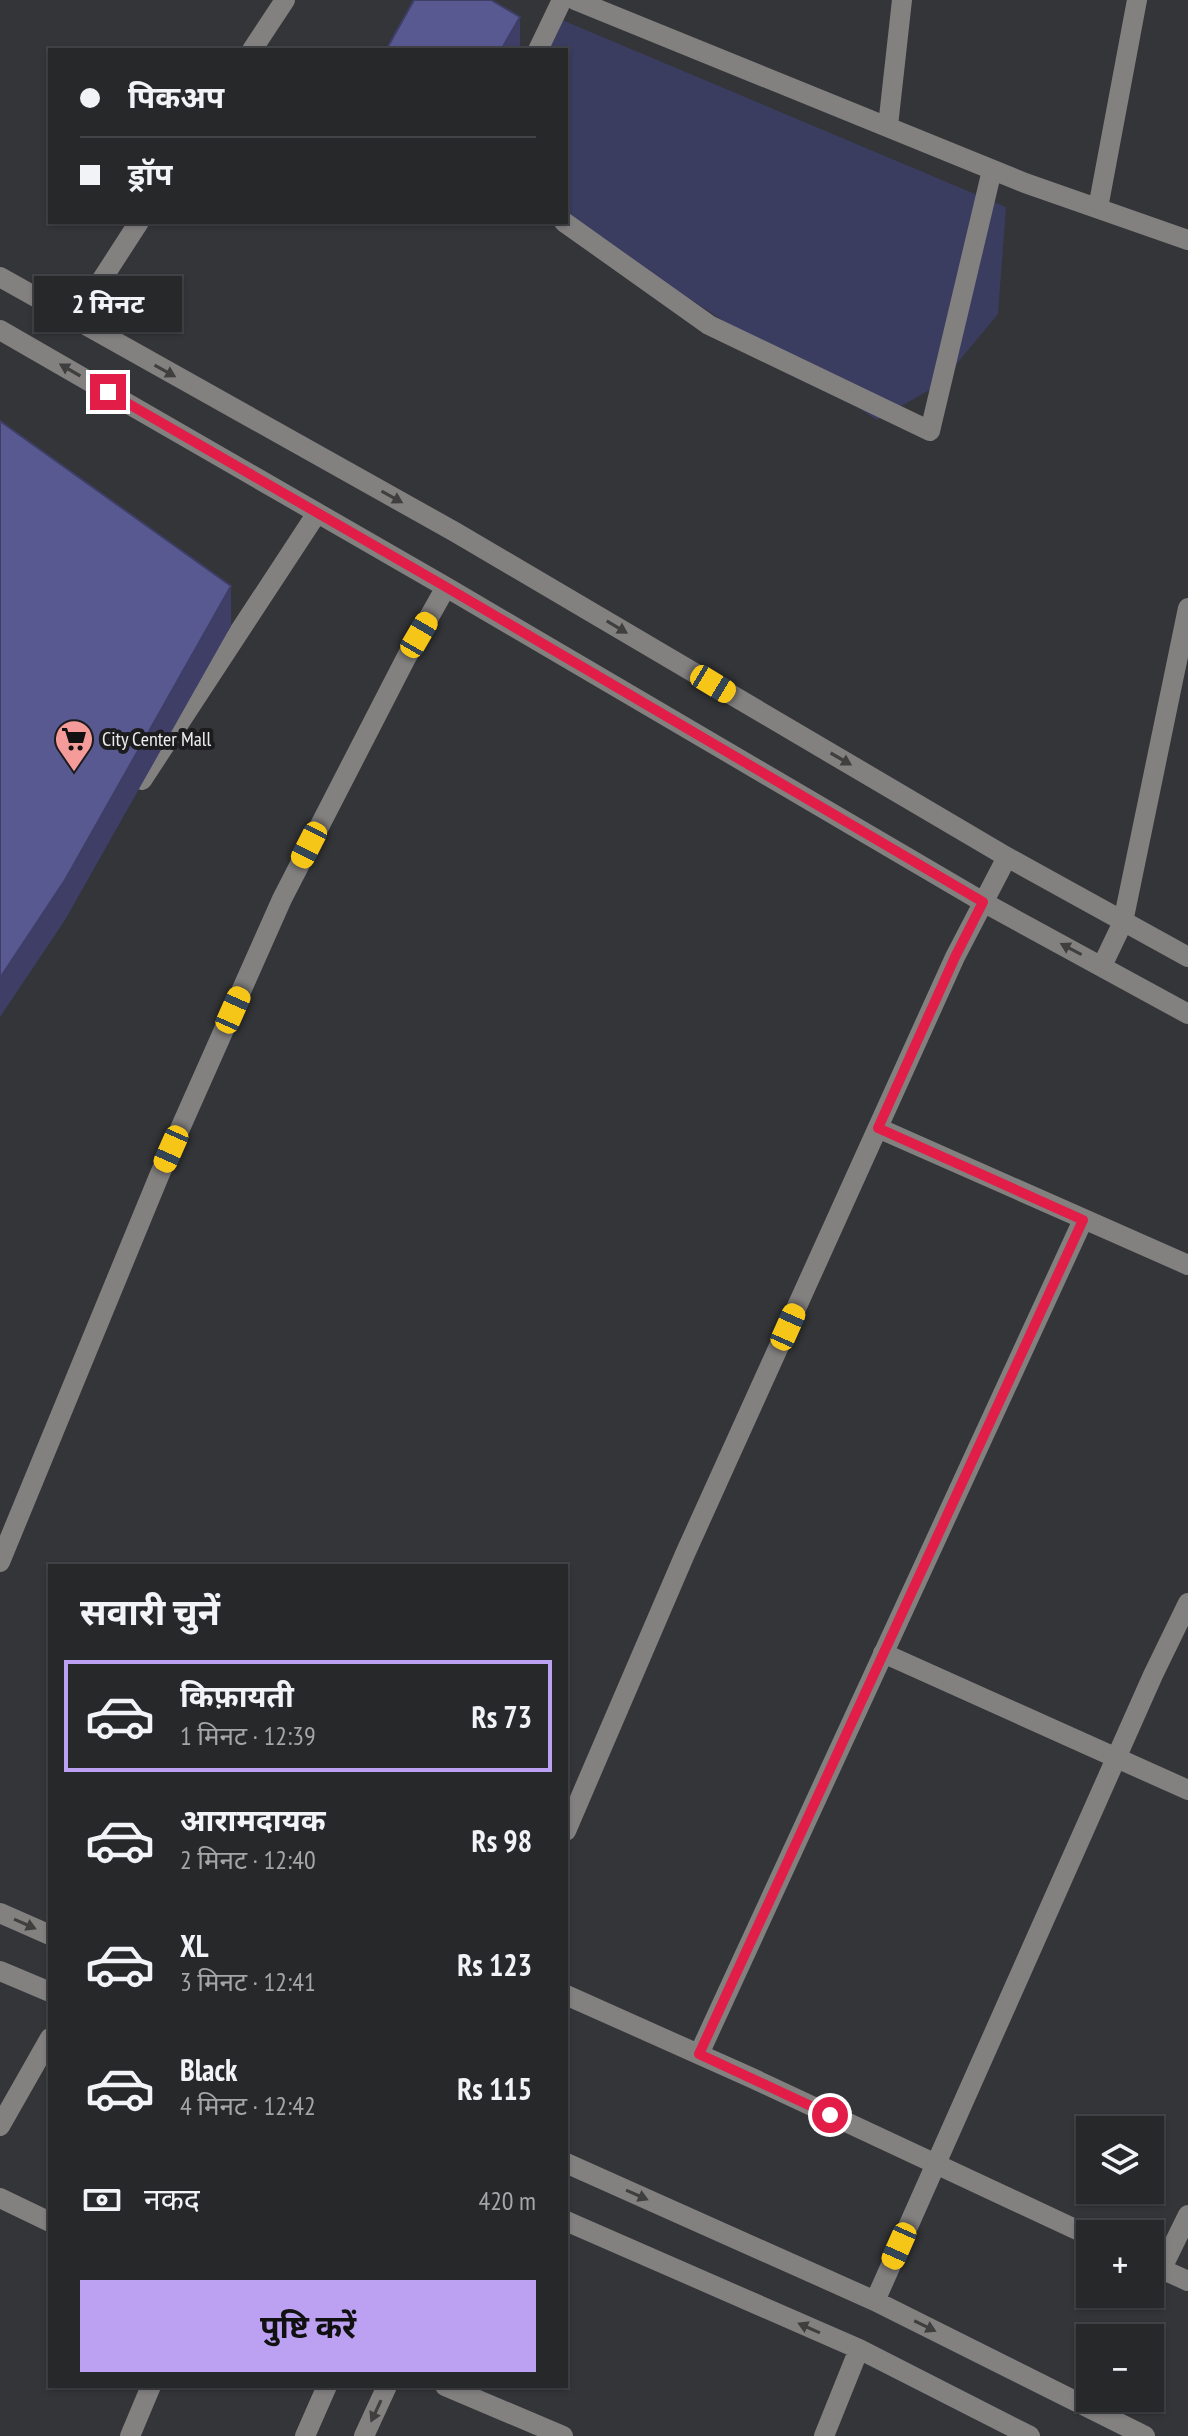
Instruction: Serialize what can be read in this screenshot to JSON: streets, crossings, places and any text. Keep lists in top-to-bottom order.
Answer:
{
  "places": {
    "supermarket": ["City Center Mall"]
  },
  "page": {
    "banner": ["पिकअप", "ड्रॉप"],
    "bubble": "2 मिनट",
    "heading": "सवारी चुनें",
    "list": [
      {
        "name": "किफ़ायती",
        "note": "1 मिनट · 12:39",
        "value": "Rs 73"
      },
      {
        "name": "आरामदायक",
        "note": "2 मिनट · 12:40",
        "value": "Rs 98"
      },
      {
        "name": "XL",
        "note": "3 मिनट · 12:41",
        "value": "Rs 123"
      },
      {
        "name": "Black",
        "note": "4 मिनट · 12:42",
        "value": "Rs 115"
      }
    ],
    "map_buttons": ["+", "−"],
    "pay": ["नकद", "420 m"],
    "buttons": "पुष्टि करें"
  }
}
